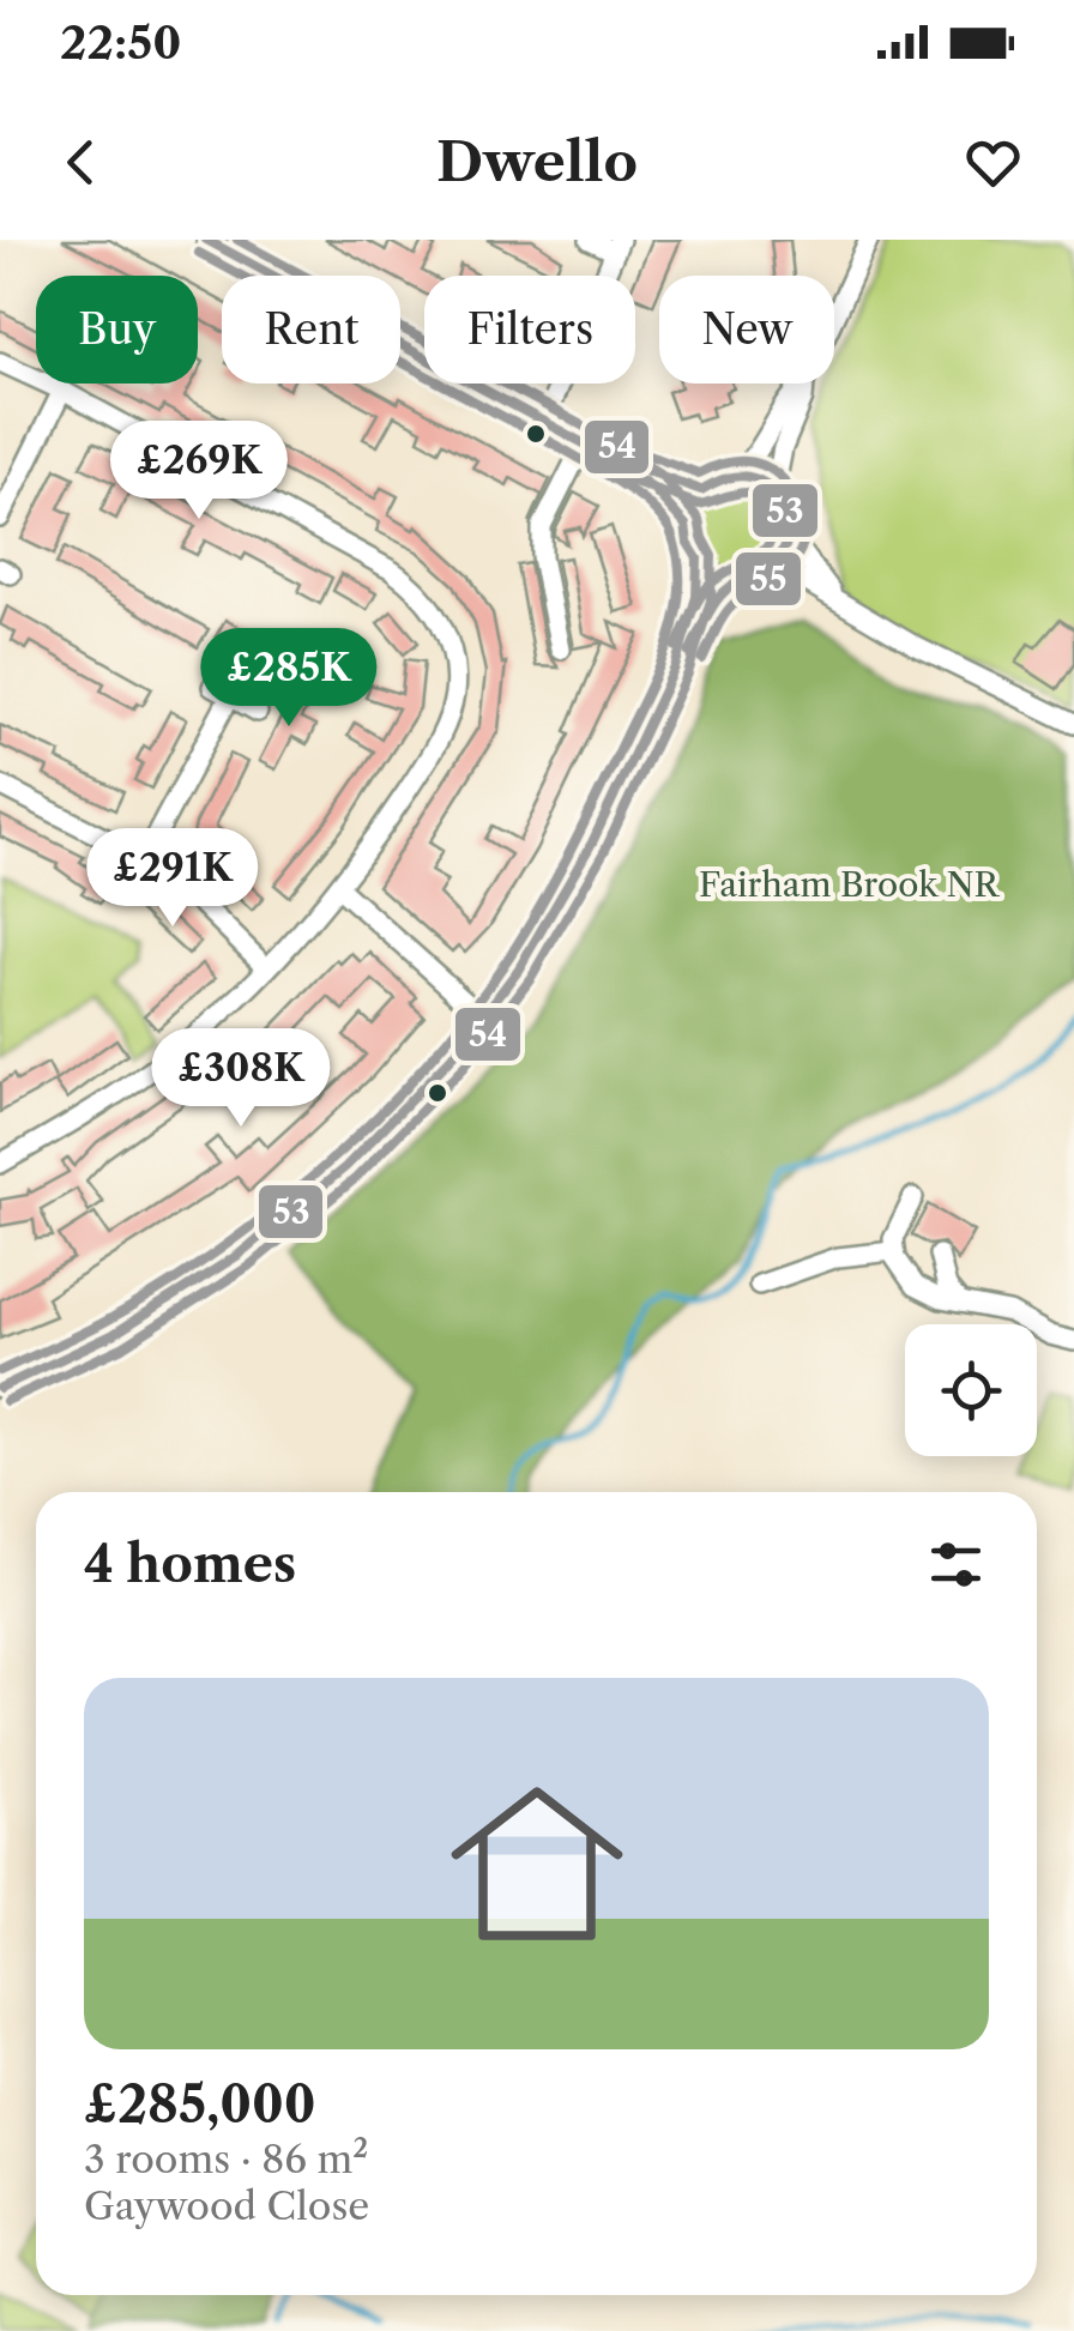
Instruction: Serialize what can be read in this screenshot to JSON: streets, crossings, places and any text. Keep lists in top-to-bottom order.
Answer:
{
  "parks": ["Fairham Brook NR"],
  "lines": ["transit line 53", "transit line 54", "transit line 55"],
  "page": {
    "status": "22:50",
    "header": "Dwello",
    "chip": [
      "Buy",
      "Rent",
      "Filters",
      "New"
    ],
    "price": [
      "£269K",
      "£285K",
      "£291K",
      "£308K"
    ],
    "heading": "4 homes",
    "list": [
      {
        "name": "£285,000",
        "note": "3 rooms · 86 m² · Gaywood Close"
      }
    ]
  }
}
